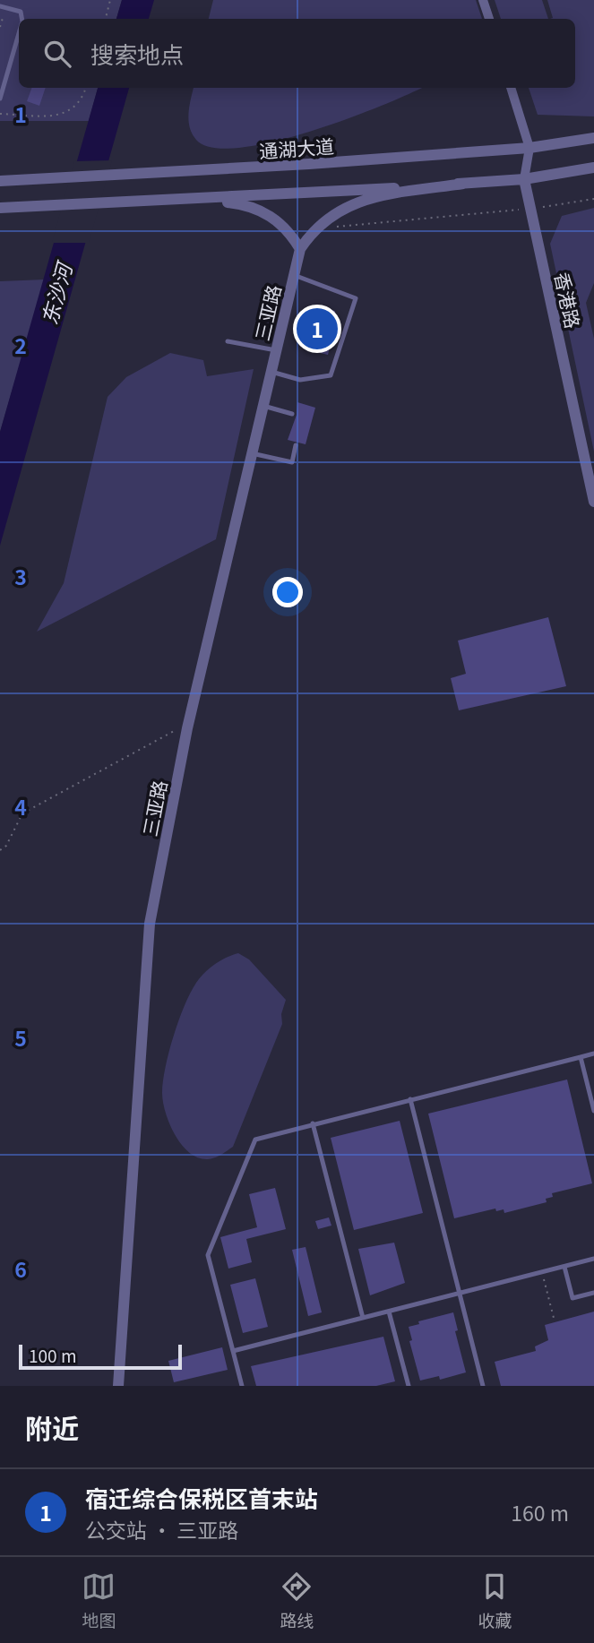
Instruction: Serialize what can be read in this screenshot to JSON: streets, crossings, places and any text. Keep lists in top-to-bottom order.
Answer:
{
  "streets": {
    "street": ["通湖大道", "香港路", "三亚路"]
  },
  "water": ["东沙河"],
  "scale_bar": "100 m",
  "page": {
    "search": "搜索地点",
    "pins": "1",
    "scale": "100 m",
    "heading": "附近",
    "list": [
      {
        "mark": "1",
        "name": "宿迁综合保税区首末站",
        "note": "公交站 · 三亚路",
        "value": "160 m"
      }
    ],
    "nav": ["地图", "路线", "收藏"]
  },
  "grid": {
    "rows": [
      "1",
      "2",
      "3",
      "4",
      "5",
      "6"
    ]
  }
}
